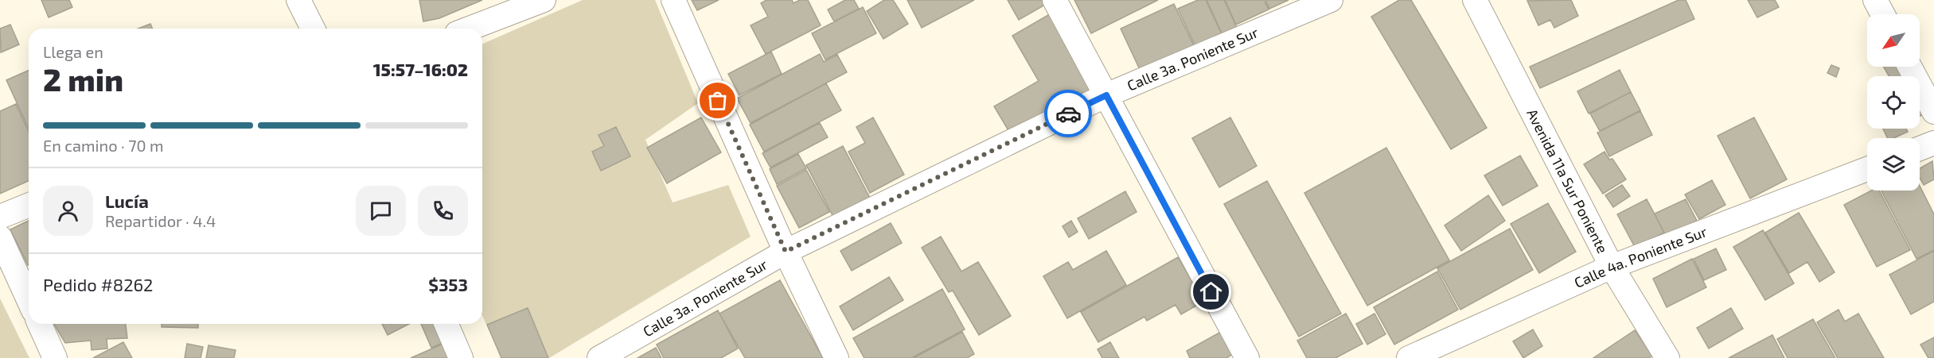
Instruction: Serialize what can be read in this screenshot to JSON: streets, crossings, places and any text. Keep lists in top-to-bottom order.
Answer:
{
  "streets": {
    "street": ["Calle 3a. Poniente Sur", "Avenida 11a Sur Poniente", "Calle 4a. Poniente Sur"]
  },
  "crossings": [
    ["Avenida 11a Sur Poniente", "Calle 4a. Poniente Sur"]
  ],
  "north": "bottom left",
  "page": {
    "heading": ["2 min", "Llega en", "15:57–16:02"],
    "panel": [
      "Lucía",
      "Repartidor · 4.4",
      "Pedido #8262",
      "$353"
    ],
    "bar": "En camino · 70 m"
  }
}
